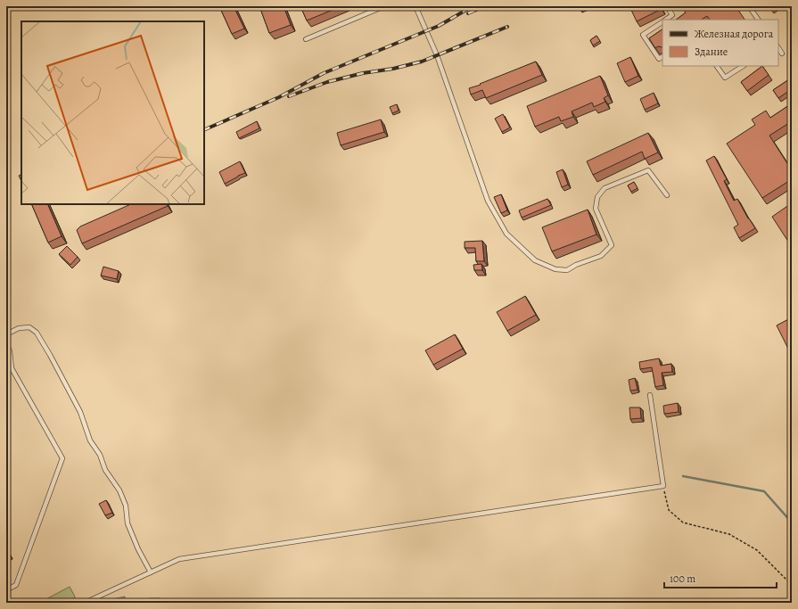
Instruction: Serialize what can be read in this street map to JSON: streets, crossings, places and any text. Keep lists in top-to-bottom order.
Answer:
{
  "legend": ["Железная дорога", "Здание"],
  "scale_bar": "100 m"
}
